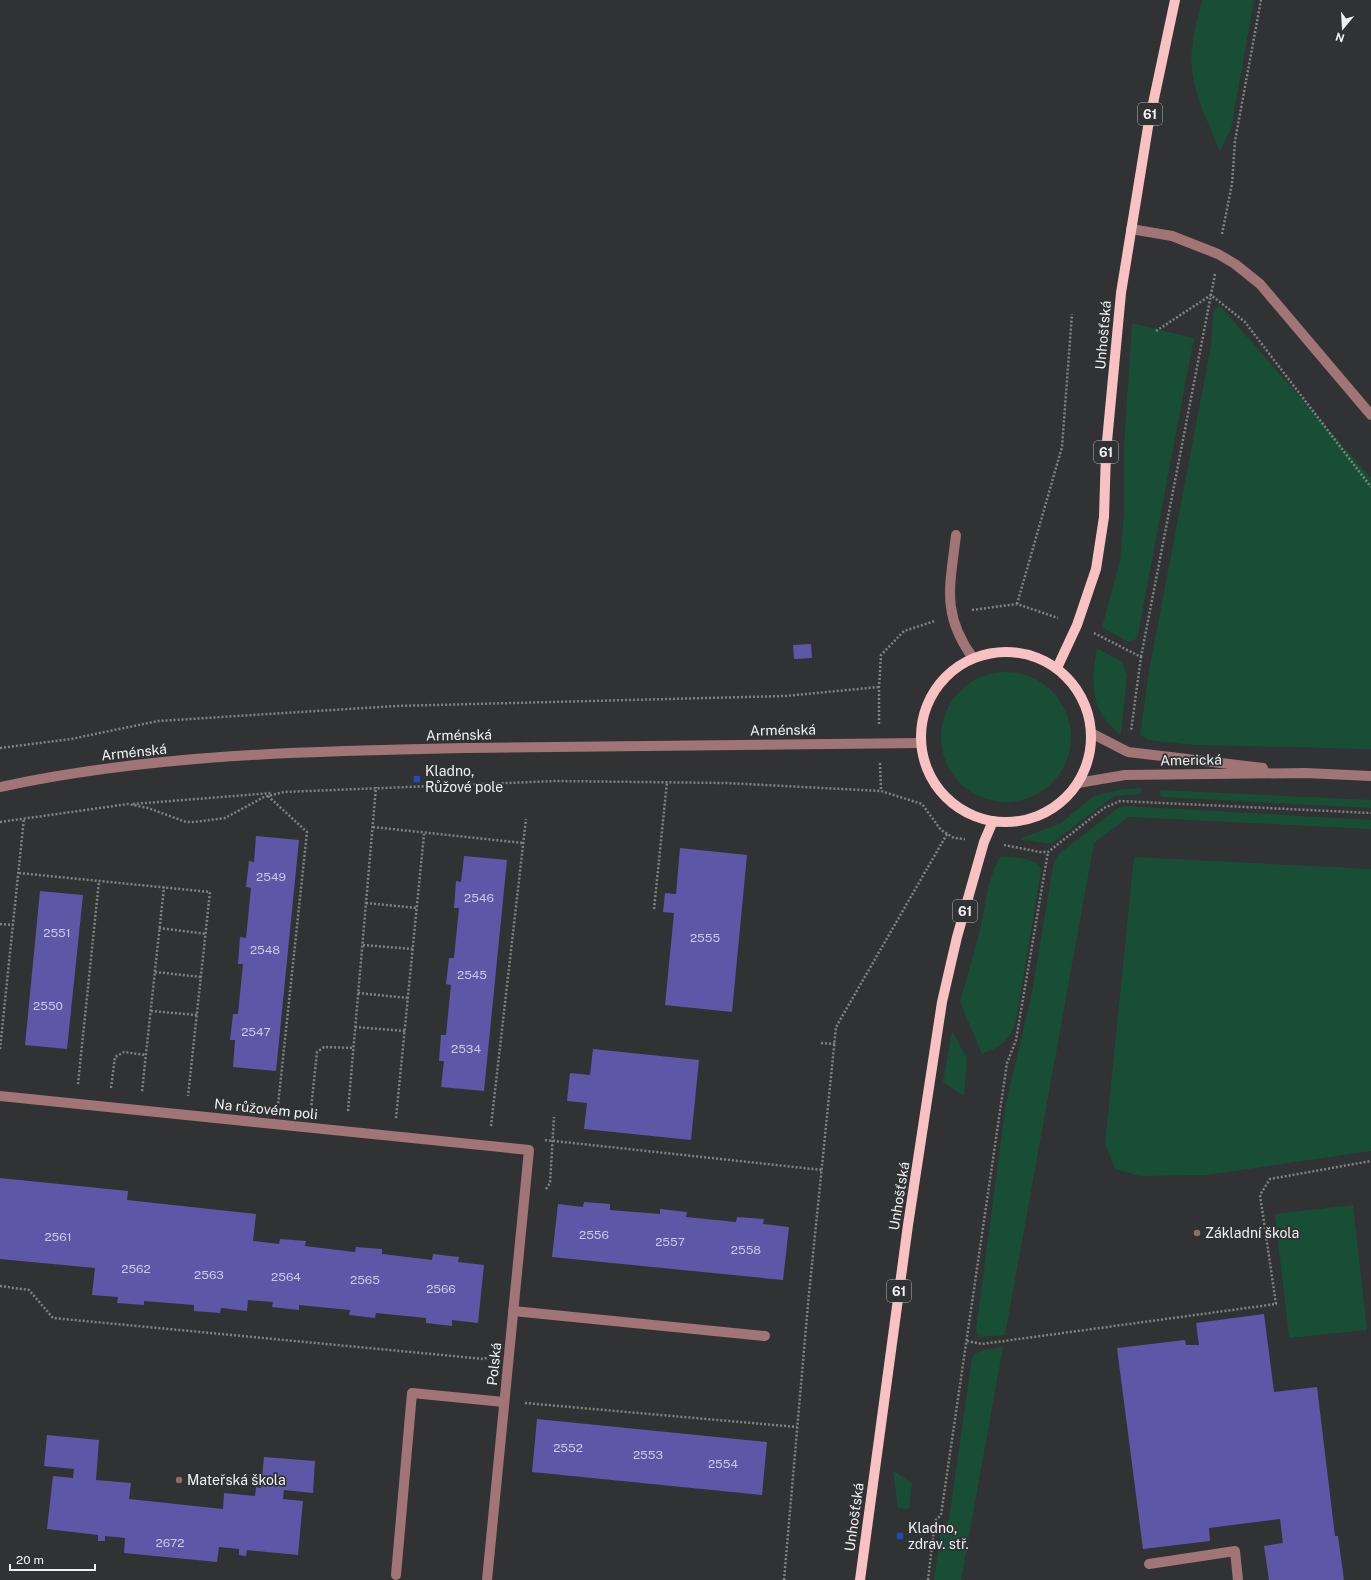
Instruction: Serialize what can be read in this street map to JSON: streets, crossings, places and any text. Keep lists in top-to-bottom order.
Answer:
{
  "streets": {
    "main road": ["61", "Unhošťská"],
    "street": [
      "Arménská",
      "Americká",
      "Na růžovém poli",
      "Polská"
    ]
  },
  "crossings": [
    ["Na růžovém poli", "Polská"]
  ],
  "places": {
    "transit": ["Kladno, Růžové pole", "Kladno, zdrav. stř."],
    "other": ["Základní škola", "Mateřská škola"]
  },
  "house_numbers": [
    "2549",
    "2546",
    "2551",
    "2555",
    "2548",
    "2545",
    "2550",
    "2547",
    "2534",
    "2556",
    "2561",
    "2557",
    "2558",
    "2562",
    "2563",
    "2564",
    "2565",
    "2566",
    "2552",
    "2553",
    "2554",
    "2672"
  ],
  "scale_bar": "20 m",
  "north": "bottom"
}
